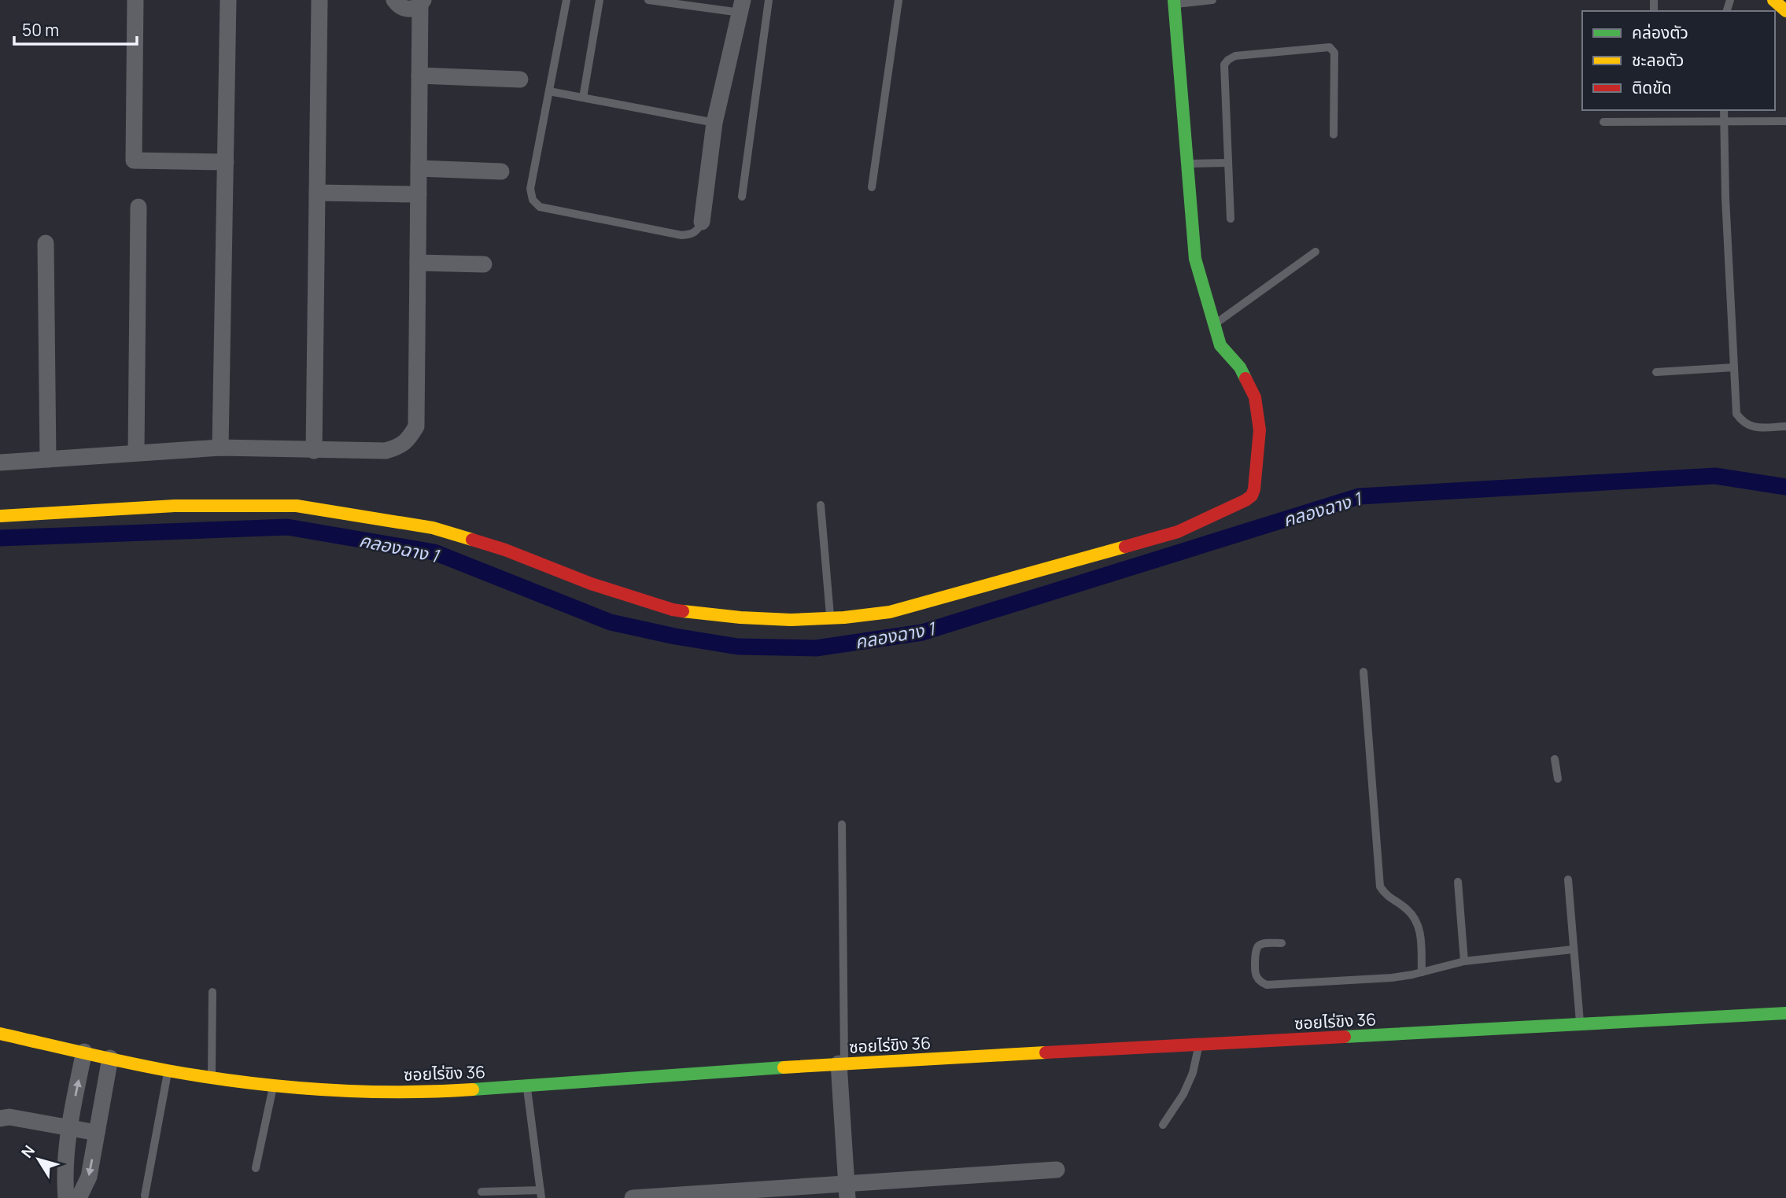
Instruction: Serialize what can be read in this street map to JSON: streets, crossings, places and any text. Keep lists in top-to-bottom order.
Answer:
{
  "streets": {
    "street": ["ซอยไร่ขิง 36"]
  },
  "water": ["คลองฉาง 1"],
  "legend": ["คล่องตัว", "ชะลอตัว", "ติดขัด"],
  "scale_bar": "50 m",
  "north": "top left"
}
